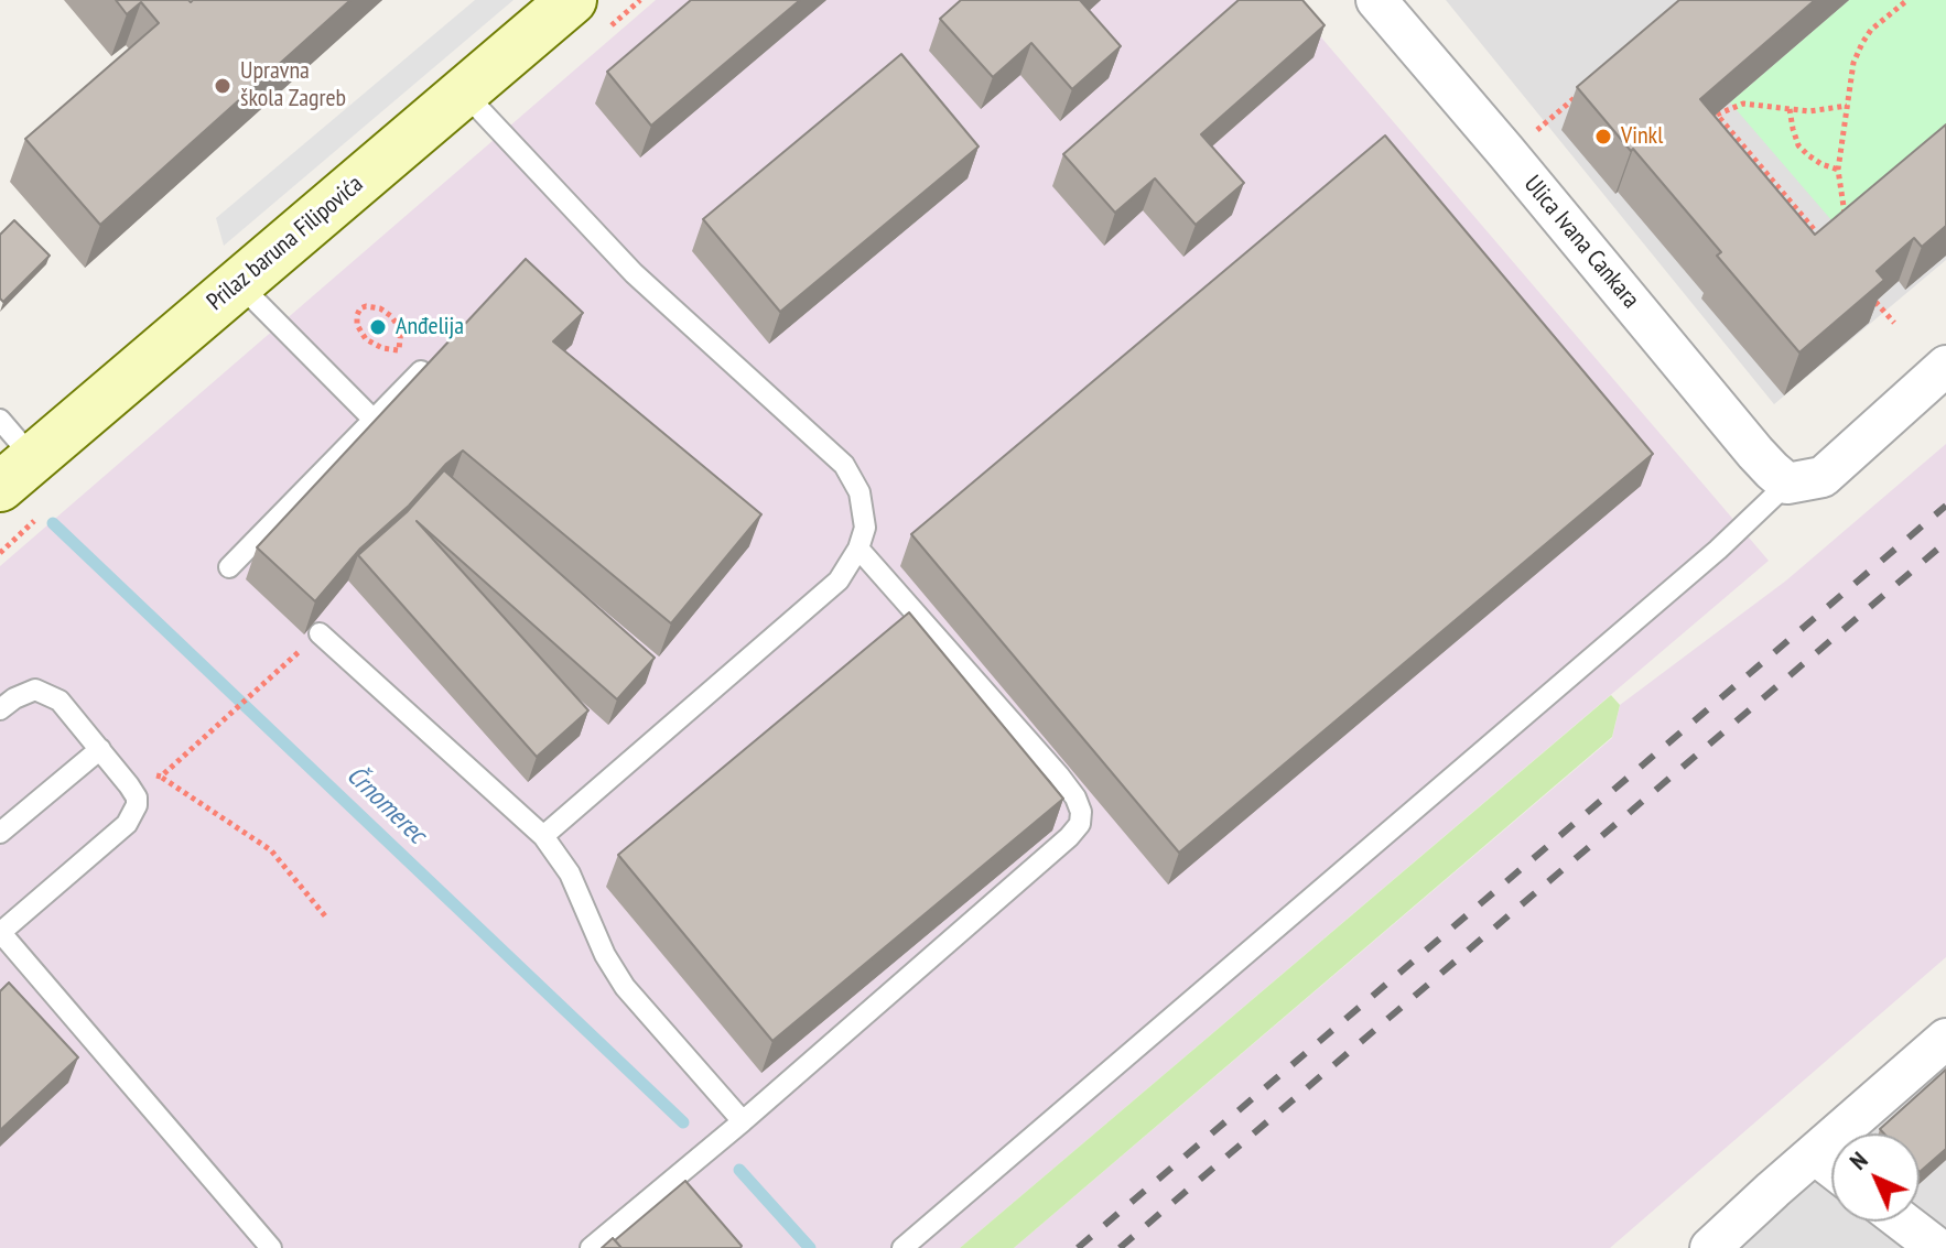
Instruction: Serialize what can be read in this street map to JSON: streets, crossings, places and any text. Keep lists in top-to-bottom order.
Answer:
{
  "streets": {
    "main road": ["Prilaz baruna Filipovića"],
    "street": ["Ulica Ivana Cankara"]
  },
  "water": ["Črnomerec"],
  "places": ["Upravna škola Zagreb", "Vinkl", "Anđelija"],
  "north": "top left"
}
